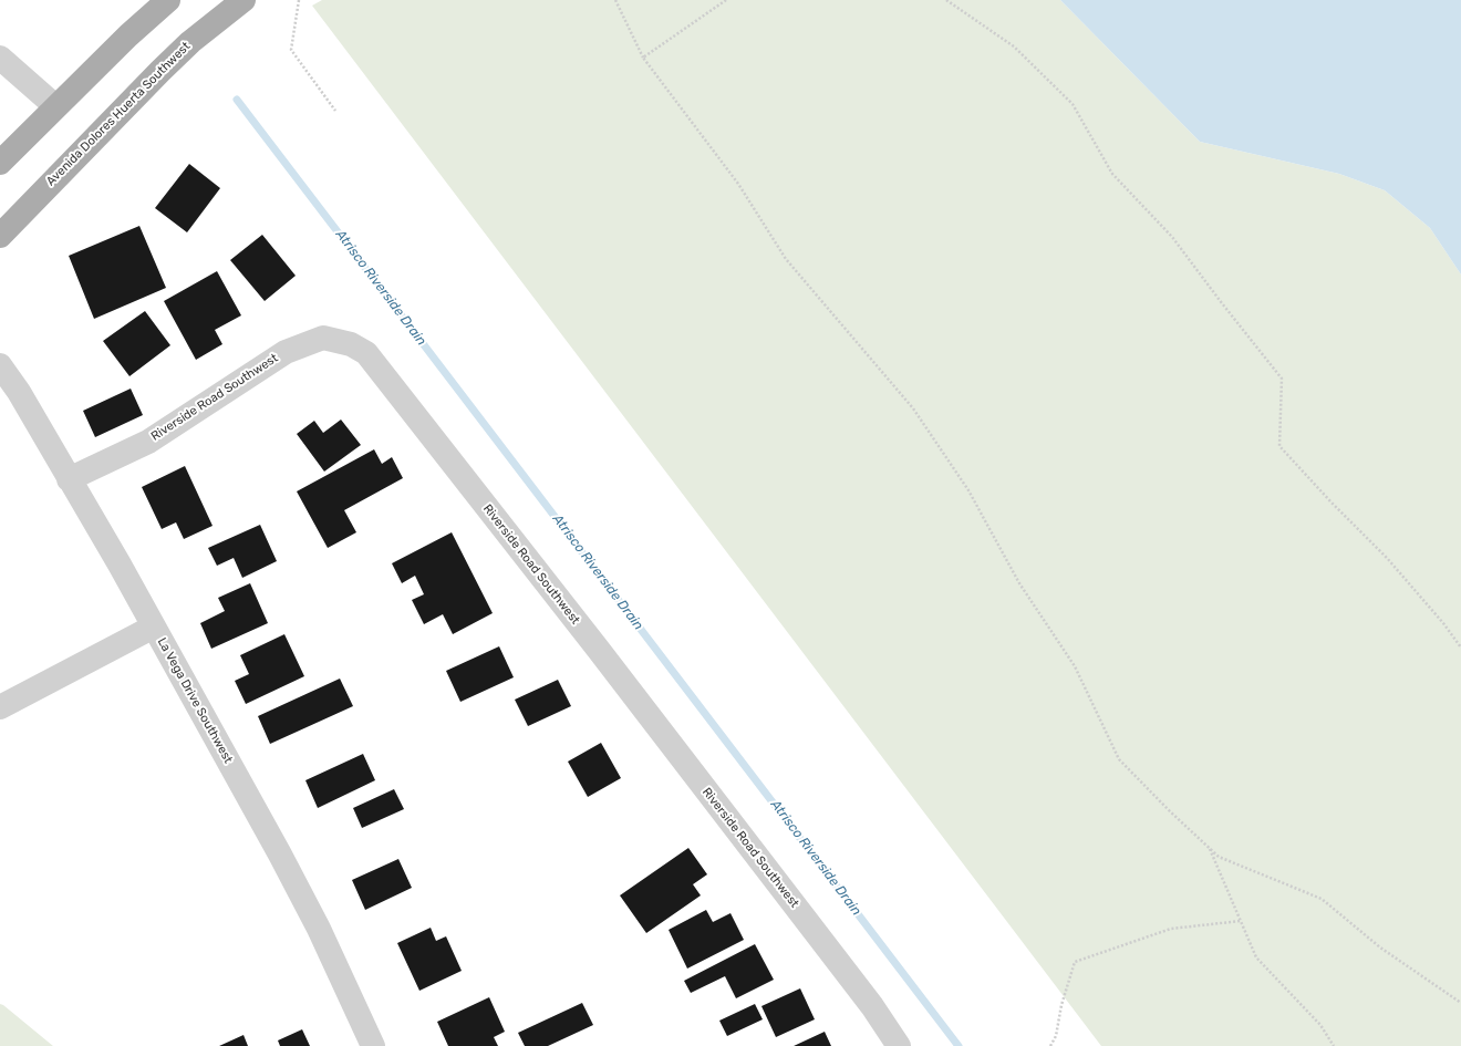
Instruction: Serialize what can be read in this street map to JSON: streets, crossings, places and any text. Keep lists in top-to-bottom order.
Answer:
{
  "streets": {
    "main road": ["Avenida Dolores Huerta Southwest"],
    "street": ["Riverside Road Southwest", "La Vega Drive Southwest"]
  },
  "crossings": [
    ["Riverside Road Southwest", "La Vega Drive Southwest"]
  ],
  "water": ["Atrisco Riverside Drain"]
}
